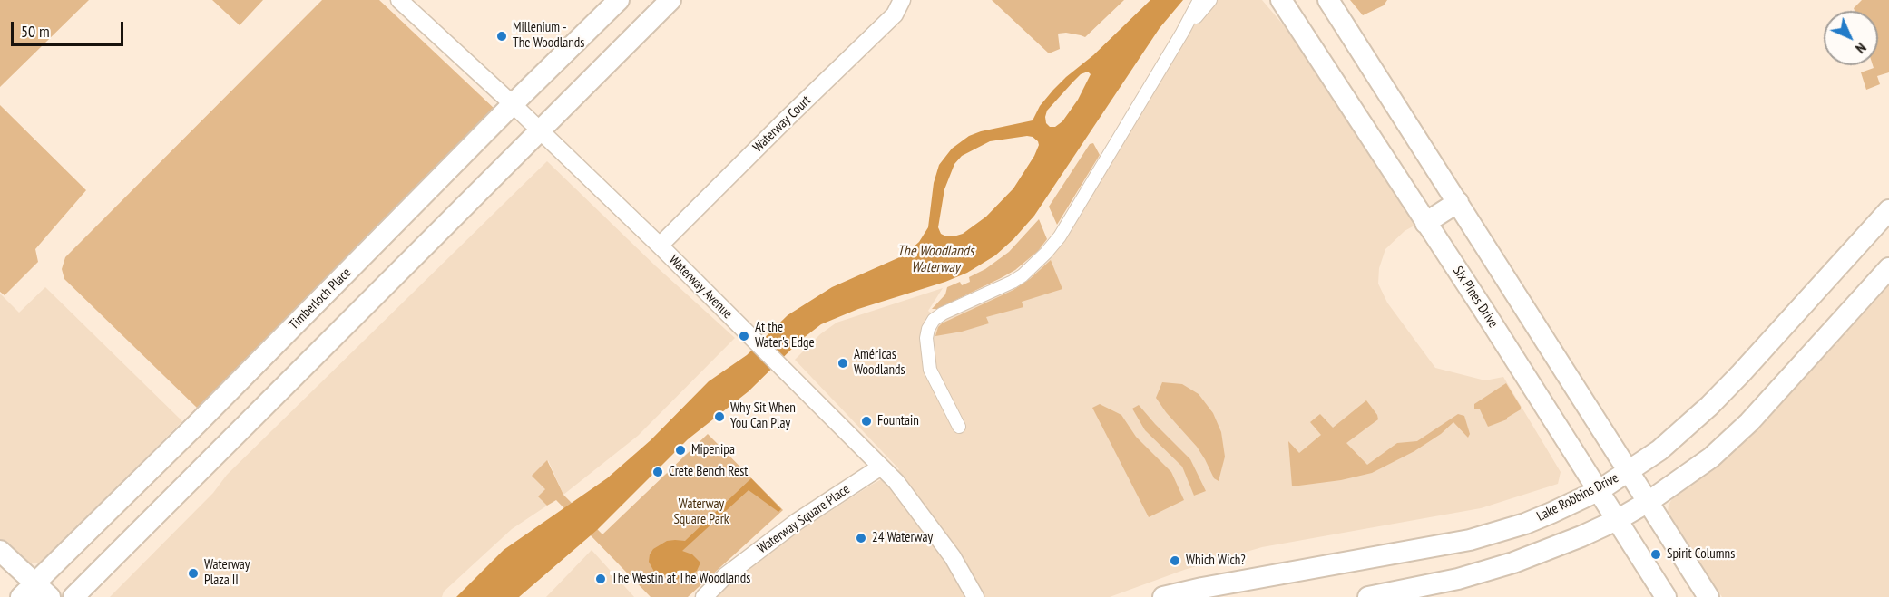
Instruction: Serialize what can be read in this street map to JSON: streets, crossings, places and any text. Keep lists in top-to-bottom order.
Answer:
{
  "streets": {
    "street": [
      "Waterway Court",
      "Waterway Avenue",
      "Six Pines Drive",
      "Timberloch Place",
      "Lake Robbins Drive",
      "Waterway Square Place"
    ]
  },
  "crossings": [
    ["Waterway Court", "Waterway Avenue"],
    ["Waterway Avenue", "Timberloch Place"],
    ["Waterway Avenue", "Waterway Square Place"],
    ["Six Pines Drive", "Lake Robbins Drive"]
  ],
  "water": ["The Woodlands Waterway"],
  "parks": ["Waterway Square Park"],
  "places": [
    "Millenium - The Woodlands",
    "At the Water's Edge",
    "Américas Woodlands",
    "Why Sit When You Can Play",
    "Fountain",
    "Mipenipa",
    "Crete Bench Rest",
    "24 Waterway",
    "Spirit Columns",
    "Which Wich?",
    "Waterway Plaza II",
    "The Westin at The Woodlands"
  ],
  "scale_bar": "50 m",
  "north": "bottom right"
}
